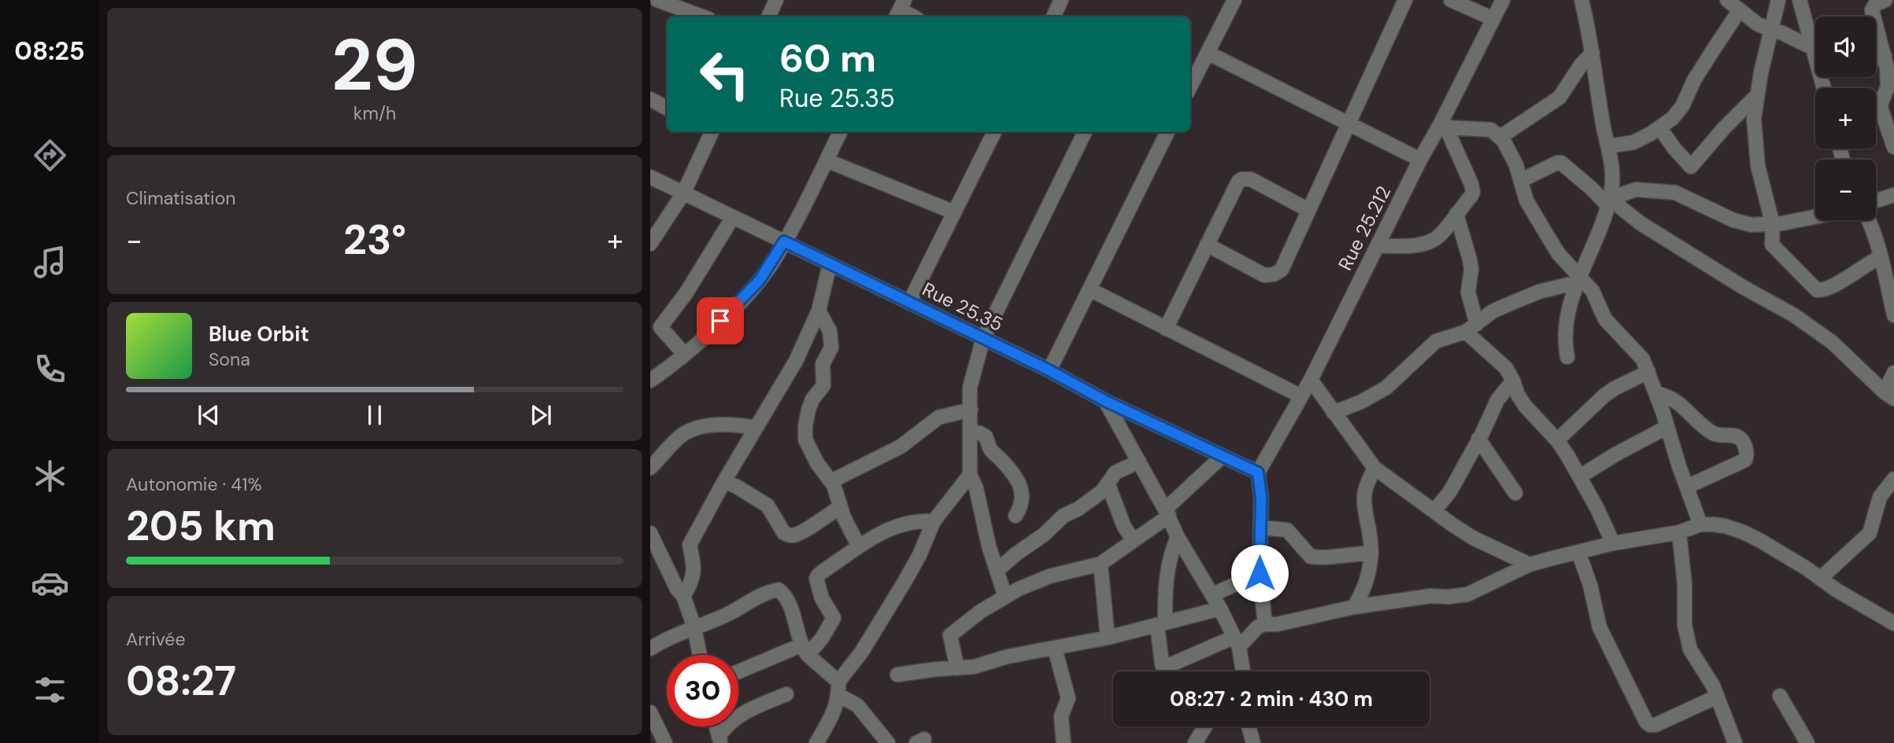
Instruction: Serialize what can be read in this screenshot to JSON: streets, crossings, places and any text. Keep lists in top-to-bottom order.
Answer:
{
  "streets": {
    "street": ["Rue 25.212", "Rue 25.35"]
  },
  "crossings": [
    ["Rue 25.212", "Rue 25.35"]
  ],
  "page": {
    "tabs": "08:25",
    "tile": [
      ["29", "km/h"],
      "Climatisation",
      ["Autonomie · 41%", "205 km"],
      ["Arrivée", "08:27"]
    ],
    "map_buttons": ["+", "−"],
    "turn": ["60 m", "Rue 25.35"],
    "heat": ["−", "23°", "+"],
    "song": ["Blue Orbit", "Sona"],
    "limit": "30",
    "trip": "08:27 · 2 min · 430 m"
  }
}
